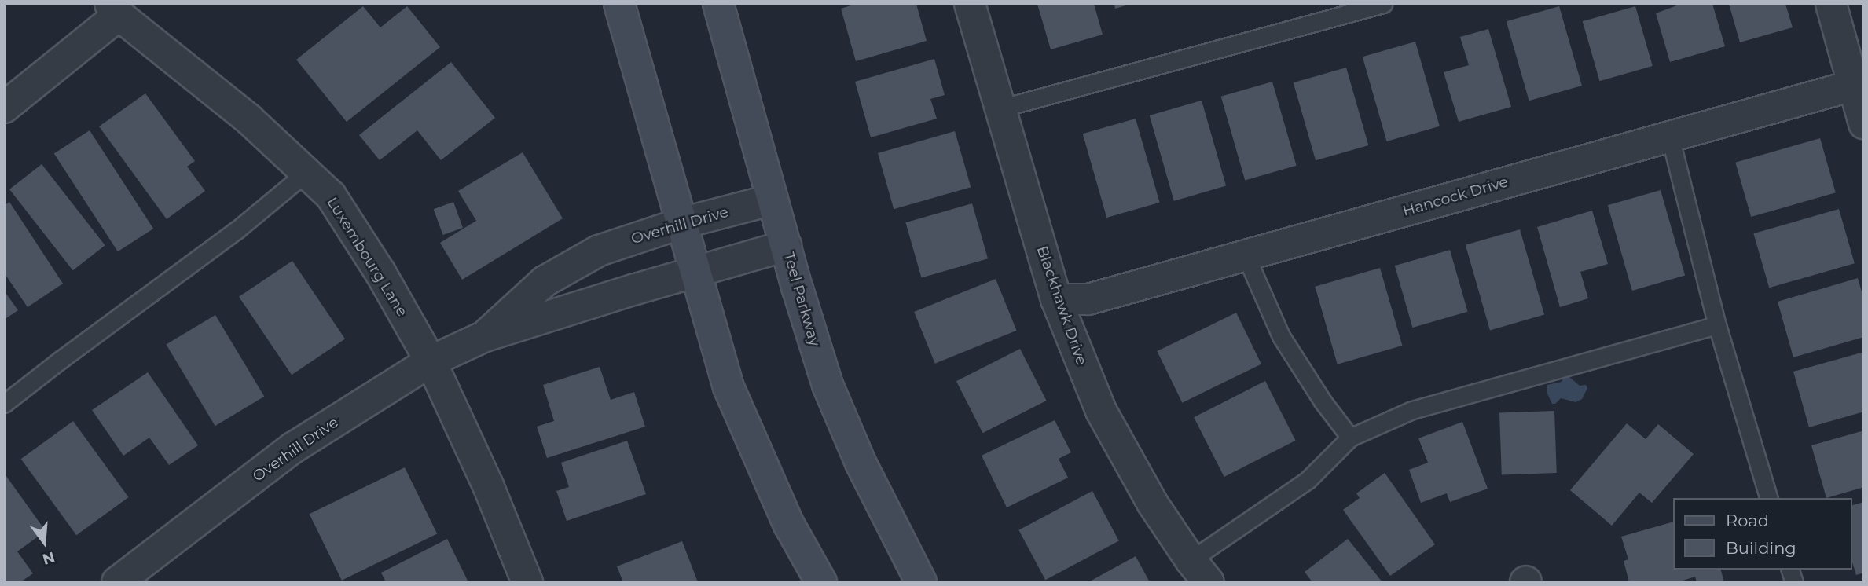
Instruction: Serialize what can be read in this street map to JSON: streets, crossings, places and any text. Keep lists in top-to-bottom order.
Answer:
{
  "streets": {
    "main road": ["Teel Parkway"],
    "street": [
      "Hancock Drive",
      "Overhill Drive",
      "Luxembourg Lane",
      "Blackhawk Drive"
    ]
  },
  "crossings": [
    ["Hancock Drive", "Blackhawk Drive"],
    ["Overhill Drive", "Luxembourg Lane"],
    ["Overhill Drive", "Teel Parkway"]
  ],
  "legend": ["Road", "Building"],
  "north": "bottom"
}
